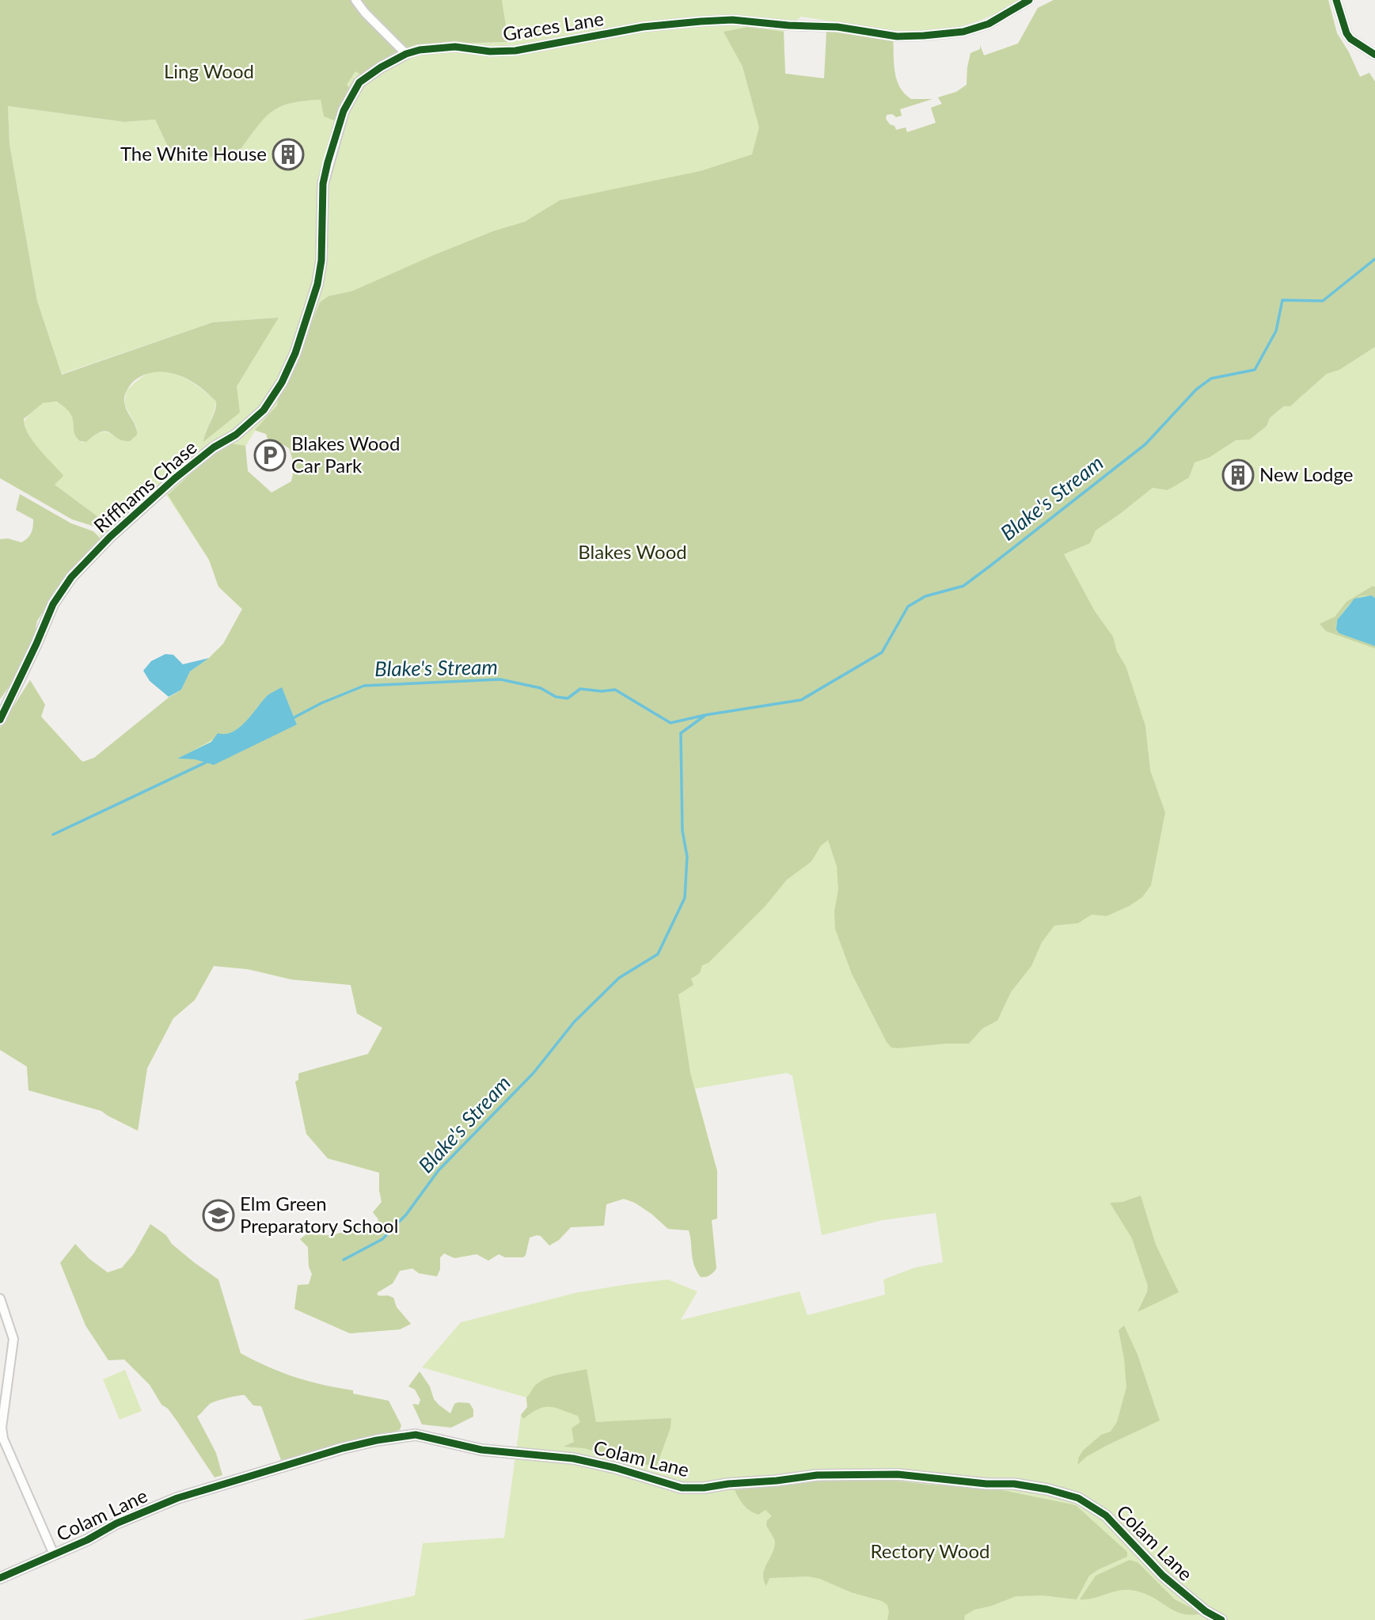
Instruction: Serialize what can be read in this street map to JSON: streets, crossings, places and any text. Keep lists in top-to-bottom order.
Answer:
{
  "streets": {
    "street": ["Graces Lane", "Riffhams Chase", "Colam Lane"]
  },
  "crossings": [
    ["Graces Lane", "Riffhams Chase"]
  ],
  "water": ["Blake's Stream"],
  "parks": ["Ling Wood", "Blakes Wood", "Rectory Wood"],
  "places": {
    "building": ["The White House", "New Lodge"],
    "parking": ["Blakes Wood Car Park"],
    "school or university": ["Elm Green Preparatory School"]
  }
}
